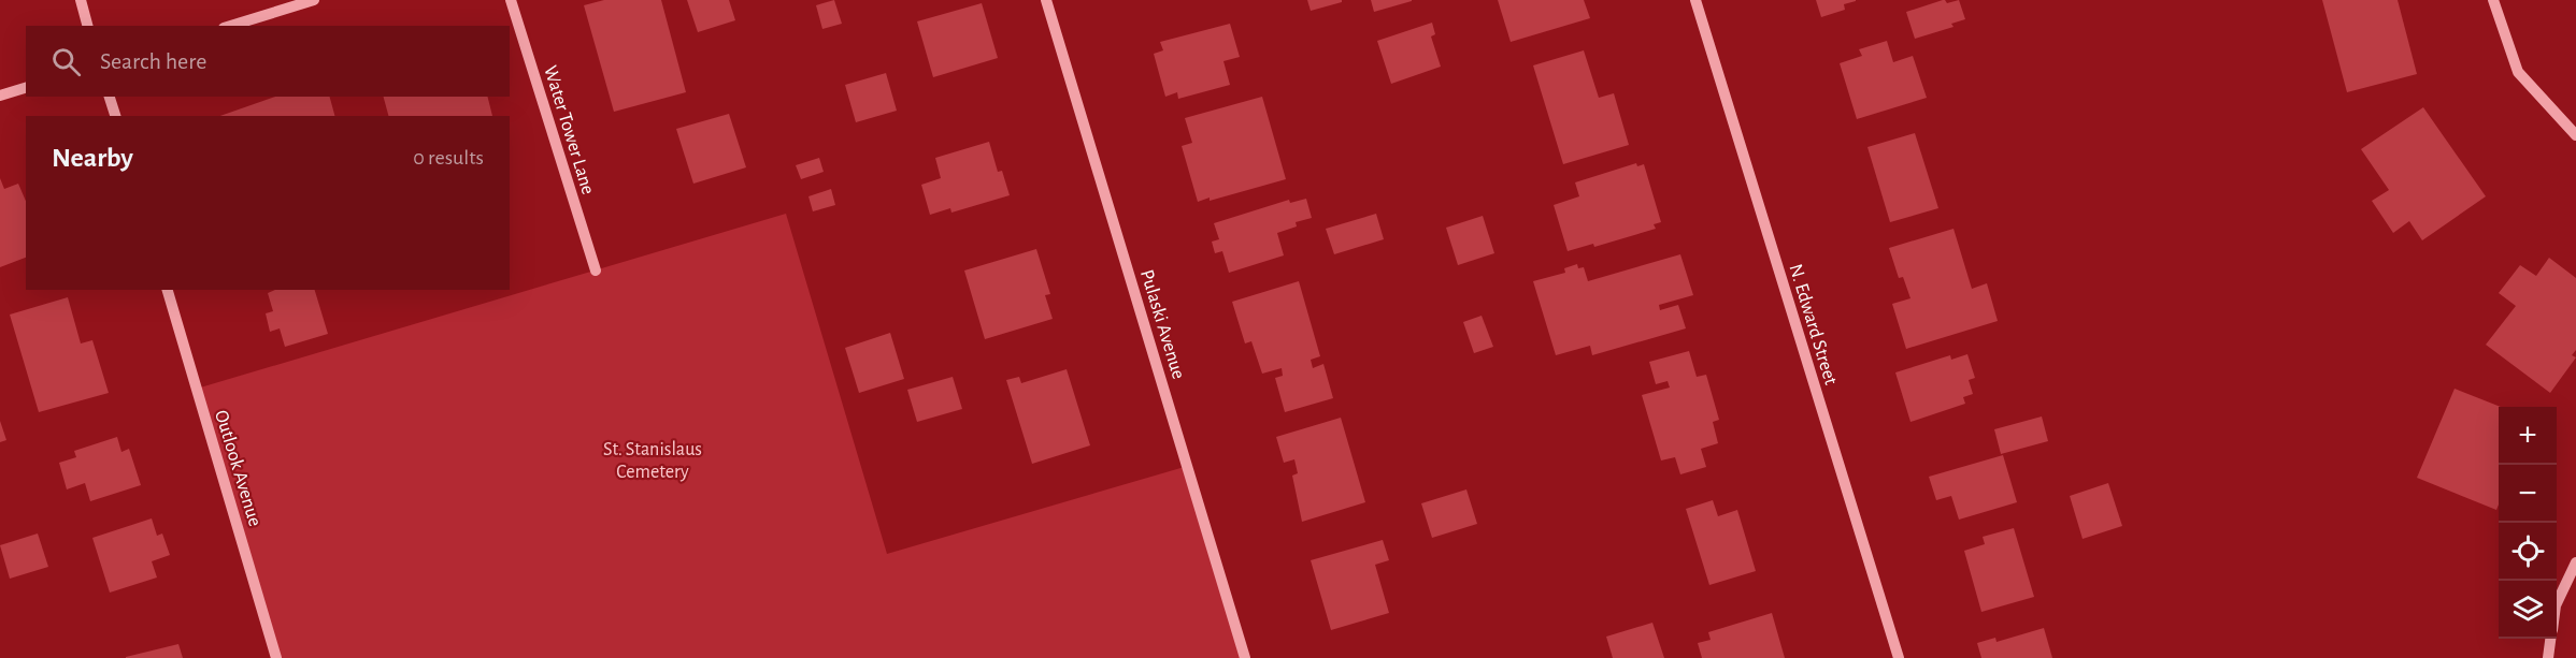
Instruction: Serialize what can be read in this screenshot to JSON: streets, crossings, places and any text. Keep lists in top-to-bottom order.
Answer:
{
  "streets": {
    "street": [
      "Water Tower Lane",
      "Pulaski Avenue",
      "N. Edward Street",
      "Outlook Avenue"
    ]
  },
  "parks": ["St. Stanislaus Cemetery"],
  "page": {
    "search": "Search here",
    "heading": ["Nearby", "0 results"],
    "map_buttons": ["+", "−"]
  }
}
